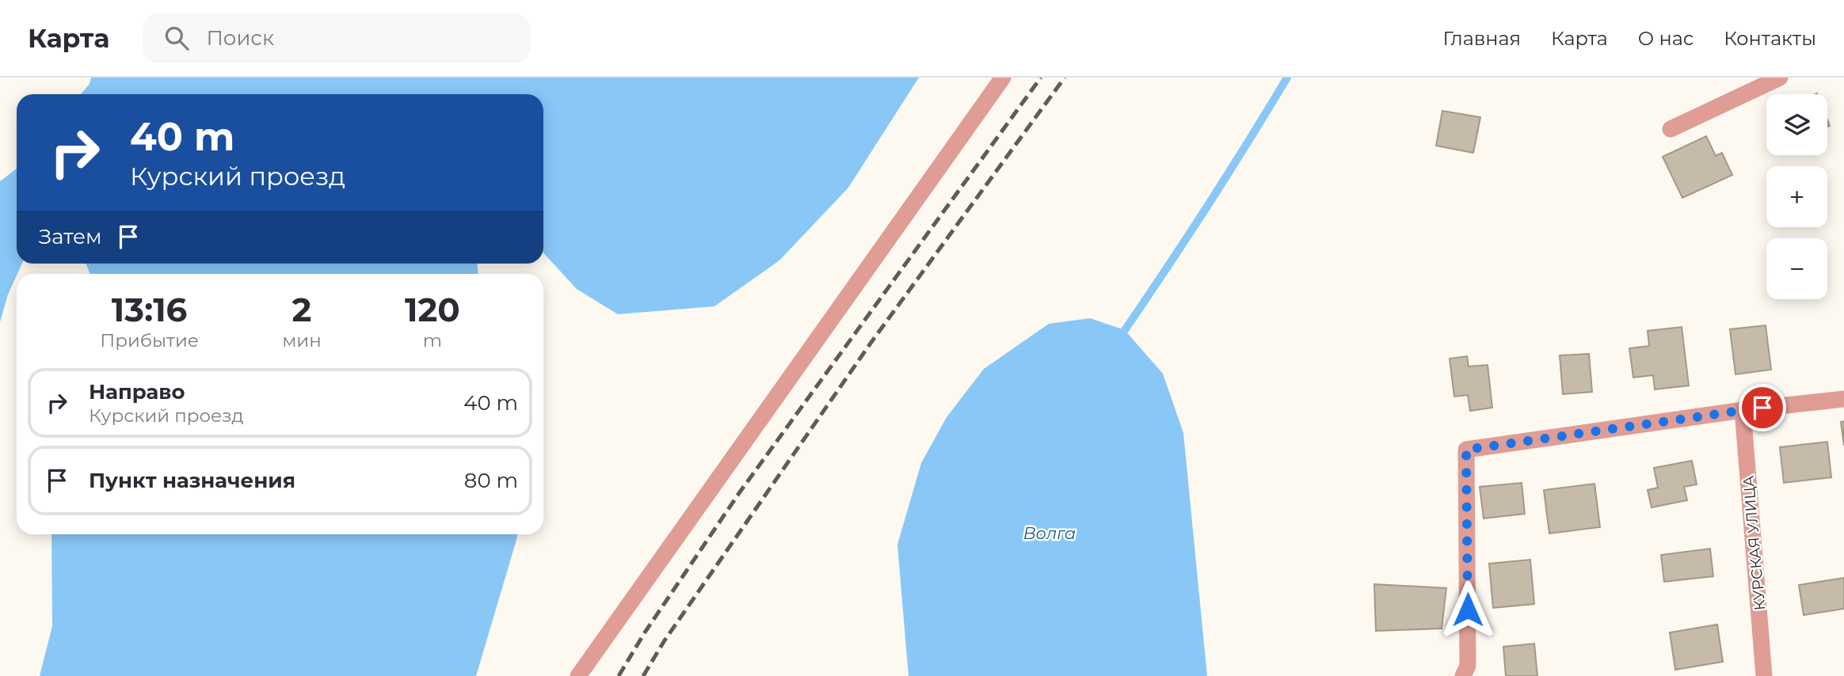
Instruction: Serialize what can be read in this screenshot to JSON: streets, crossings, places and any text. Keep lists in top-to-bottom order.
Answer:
{
  "streets": {
    "street": ["КУРСКАЯ УЛИЦА"]
  },
  "water": ["Волга"],
  "page": {
    "header": "Карта",
    "search": "Поиск",
    "nav": [
      "Главная",
      "Карта",
      "О нас",
      "Контакты"
    ],
    "map_buttons": ["+", "−"],
    "turn": ["40 m", "Курский проезд"],
    "then": "Затем",
    "eta": [
      "13:16",
      "Прибытие",
      "2",
      "мин",
      "120",
      "m"
    ],
    "list": [
      {
        "name": "Направо",
        "note": "Курский проезд",
        "value": "40 m"
      },
      {
        "name": "Пункт назначения",
        "value": "80 m"
      }
    ]
  }
}
